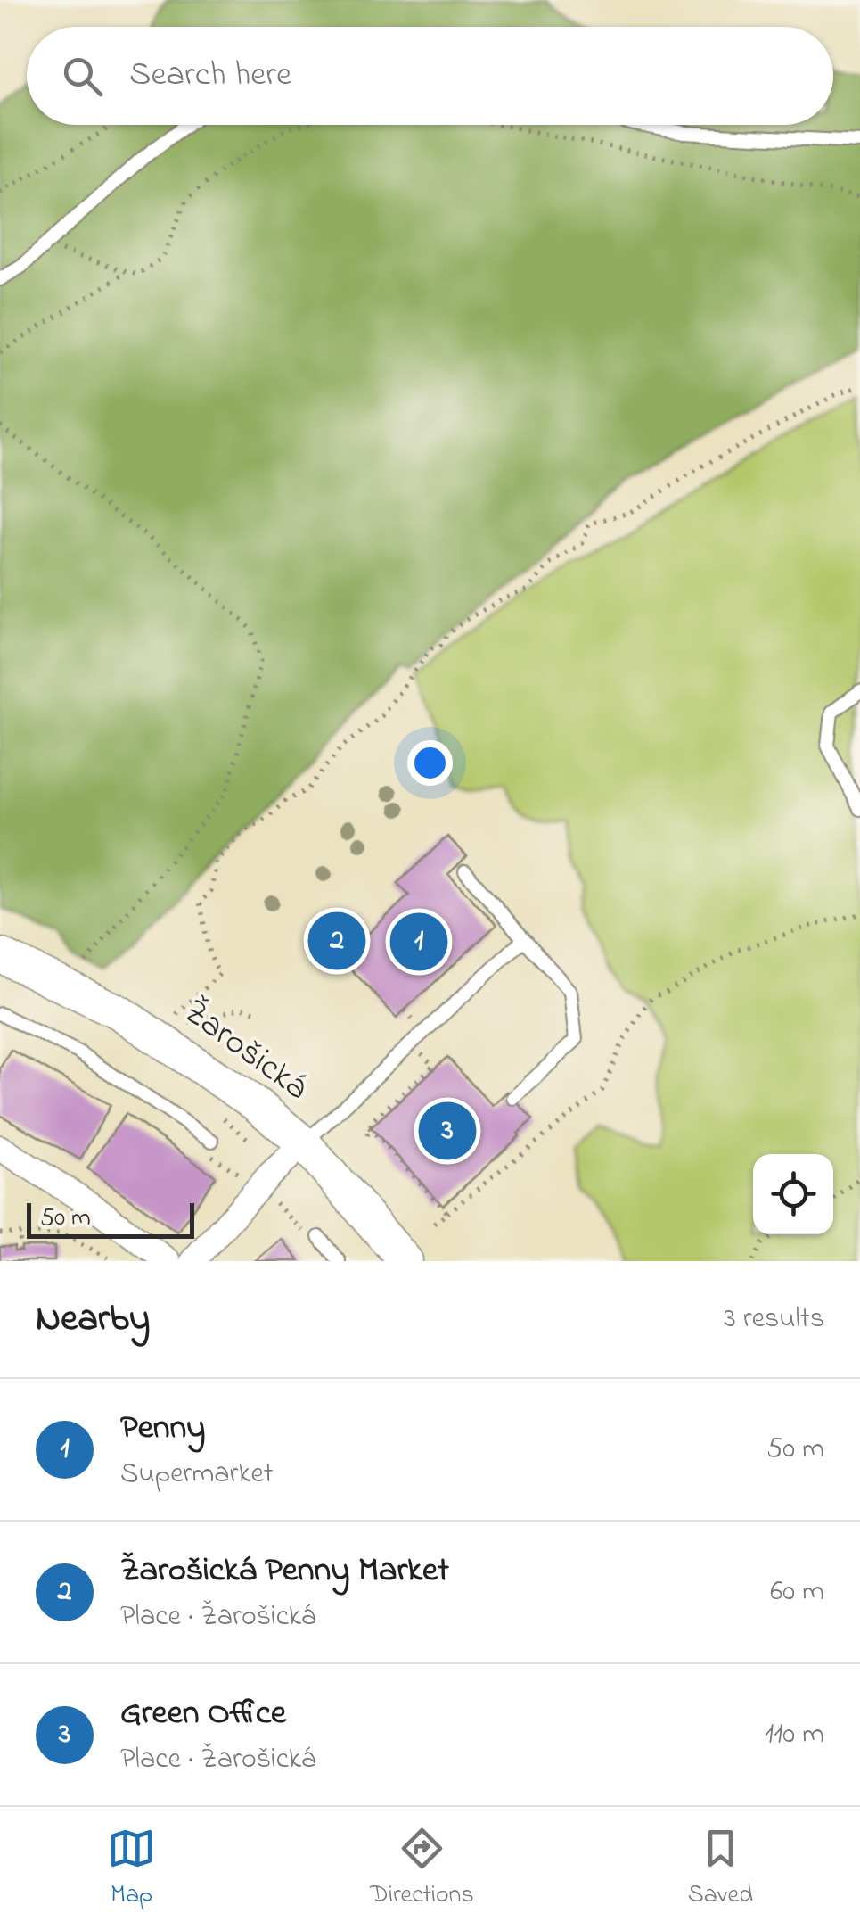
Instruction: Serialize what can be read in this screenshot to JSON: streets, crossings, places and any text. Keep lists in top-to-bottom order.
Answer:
{
  "streets": {
    "main road": ["Žarošická"]
  },
  "scale_bar": "50 m",
  "page": {
    "search": "Search here",
    "pins": ["2", "1", "3"],
    "scale": "50 m",
    "heading": ["Nearby", "3 results"],
    "list": [
      {
        "mark": "1",
        "name": "Penny",
        "note": "Supermarket",
        "value": "50 m"
      },
      {
        "mark": "2",
        "name": "Žarošická Penny Market",
        "note": "Place · Žarošická",
        "value": "60 m"
      },
      {
        "mark": "3",
        "name": "Green Office",
        "note": "Place · Žarošická",
        "value": "110 m"
      }
    ],
    "nav": ["Map", "Directions", "Saved"]
  }
}
